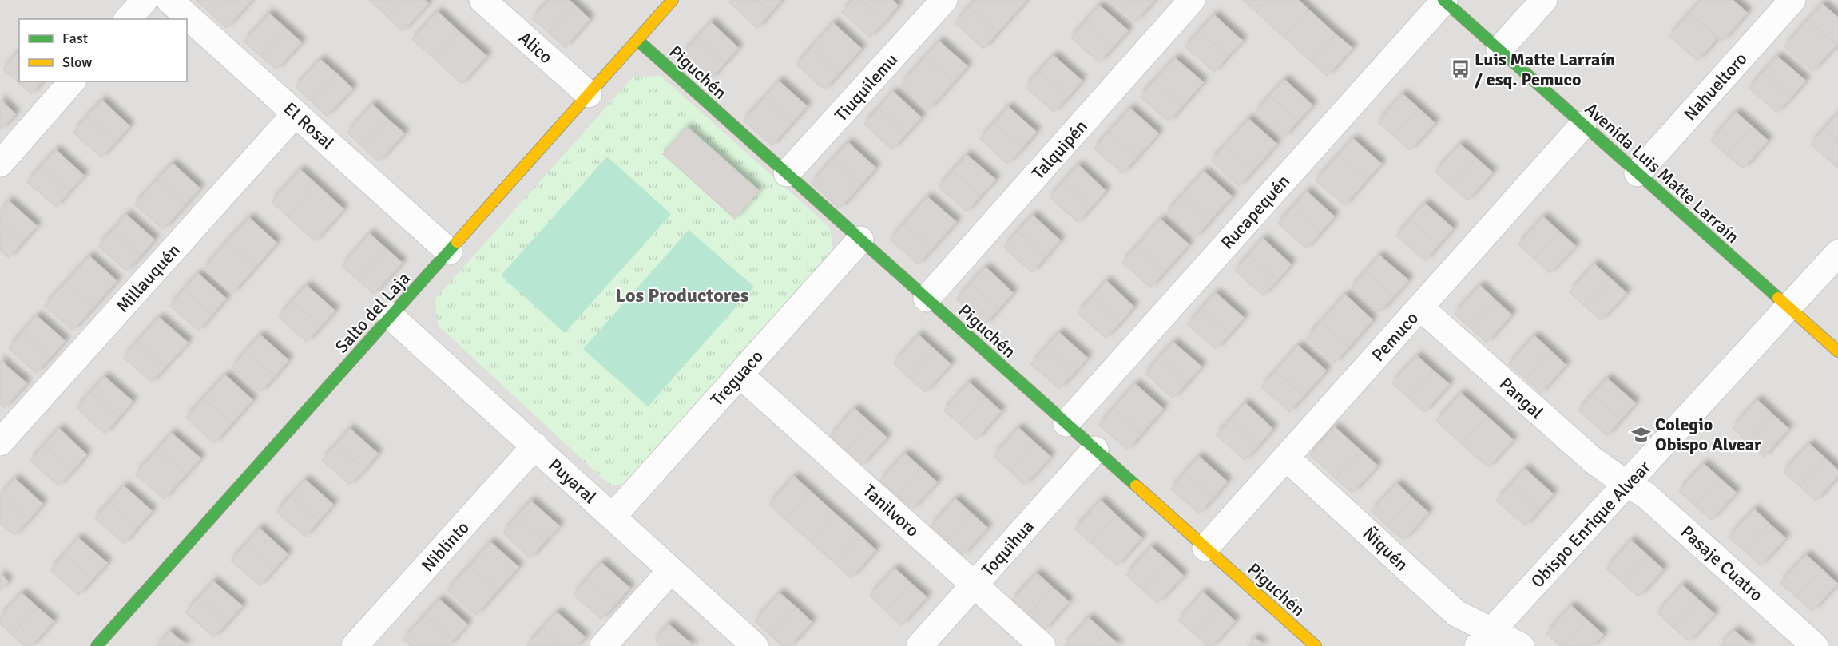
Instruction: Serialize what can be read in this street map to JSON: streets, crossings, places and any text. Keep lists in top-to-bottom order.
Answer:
{
  "streets": {
    "street": [
      "Alico",
      "Piguchén",
      "Nahueltoro",
      "Tiuquilemu",
      "El Rosal",
      "Talquipén",
      "Avenida Luis Matte Larraín",
      "Rucapequén",
      "Millauquén",
      "Salto del Laja",
      "Pemuco",
      "Treguaco",
      "Pangal",
      "Puyaral",
      "Tanilvoro",
      "Obispo Enrique Alvear",
      "Niblinto",
      "Toquihua",
      "Ñiquén",
      "Pasaje Cuatro"
    ]
  },
  "crossings": [
    ["Alico", "Salto del Laja"],
    ["Piguchén", "Tiuquilemu"],
    ["Piguchén", "Talquipén"],
    ["Piguchén", "Rucapequén"],
    ["Piguchén", "Salto del Laja"],
    ["Piguchén", "Pemuco"],
    ["Piguchén", "Treguaco"],
    ["Piguchén", "Toquihua"],
    ["Nahueltoro", "Avenida Luis Matte Larraín"],
    ["El Rosal", "Millauquén"],
    ["El Rosal", "Salto del Laja"],
    ["Avenida Luis Matte Larraín", "Rucapequén"],
    ["Avenida Luis Matte Larraín", "Pemuco"],
    ["Avenida Luis Matte Larraín", "Obispo Enrique Alvear"],
    ["Salto del Laja", "Puyaral"],
    ["Pemuco", "Pangal"],
    ["Pemuco", "Ñiquén"],
    ["Treguaco", "Puyaral"],
    ["Treguaco", "Tanilvoro"],
    ["Pangal", "Obispo Enrique Alvear"],
    ["Pangal", "Pasaje Cuatro"],
    ["Puyaral", "Niblinto"],
    ["Tanilvoro", "Toquihua"],
    ["Obispo Enrique Alvear", "Ñiquén"],
    ["Obispo Enrique Alvear", "Pasaje Cuatro"]
  ],
  "districts": ["Los Productores"],
  "places": {
    "bus stop": ["Luis Matte Larraín / esq. Pemuco"],
    "school or university": ["Colegio Obispo Alvear"]
  },
  "legend": ["Fast", "Slow"]
}
